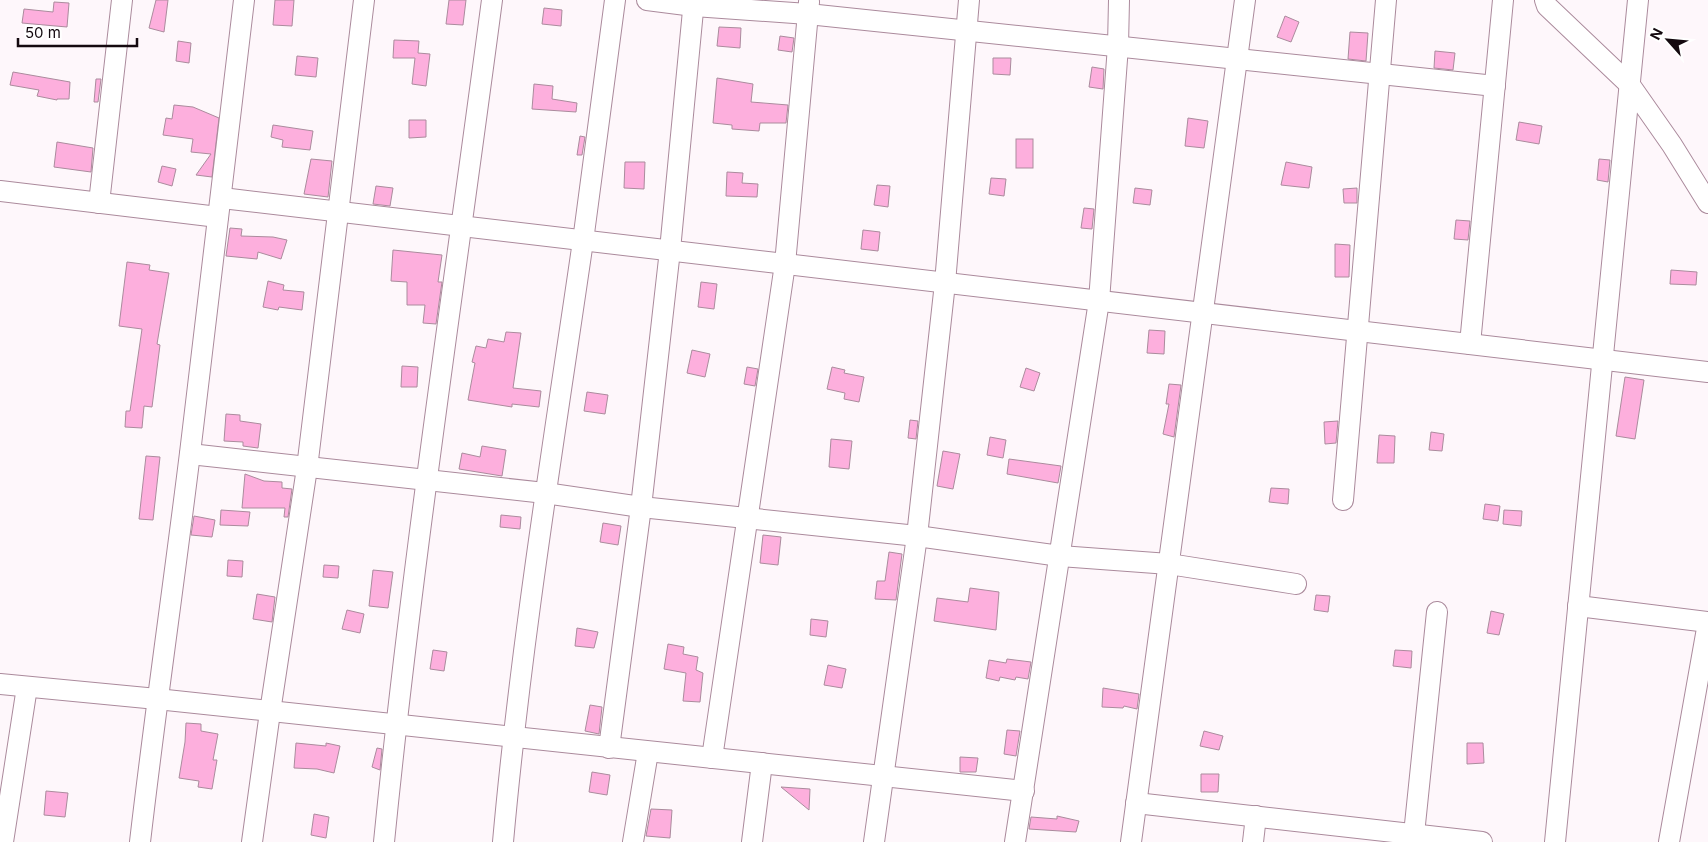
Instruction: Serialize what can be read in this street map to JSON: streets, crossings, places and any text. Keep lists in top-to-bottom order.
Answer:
{
  "scale_bar": "50 m",
  "north": "top left"
}
